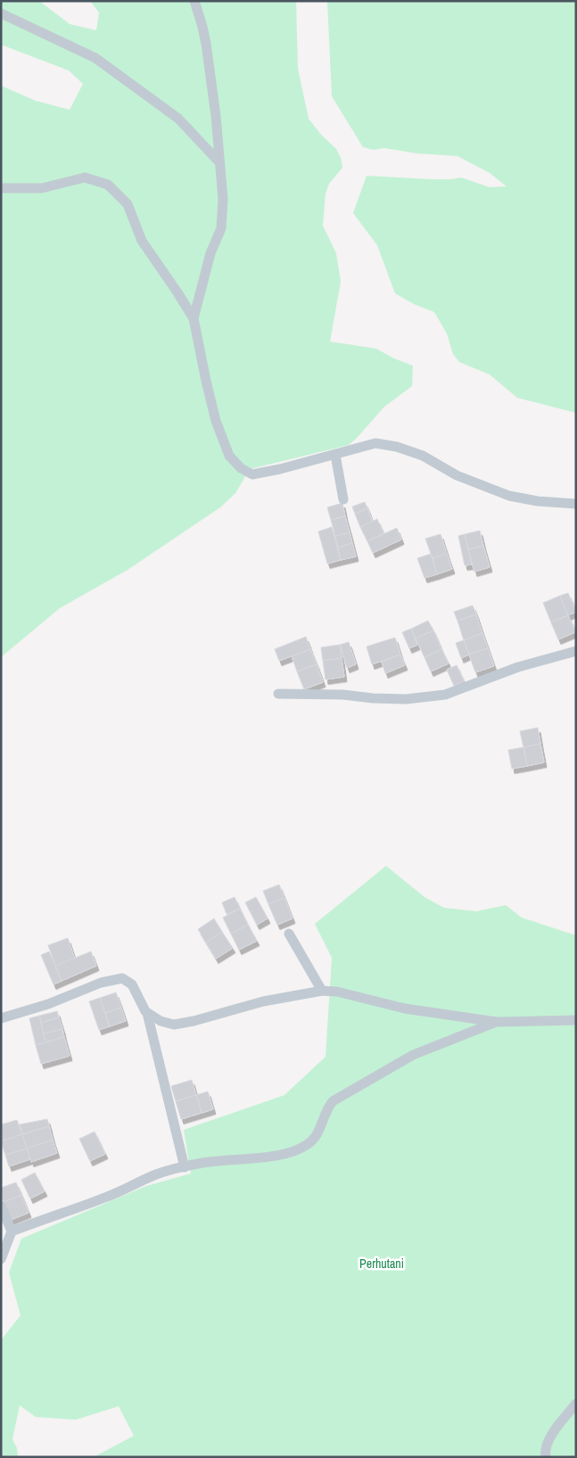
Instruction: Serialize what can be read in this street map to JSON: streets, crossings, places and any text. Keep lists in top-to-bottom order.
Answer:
{
  "parks": ["Perhutani"]
}
